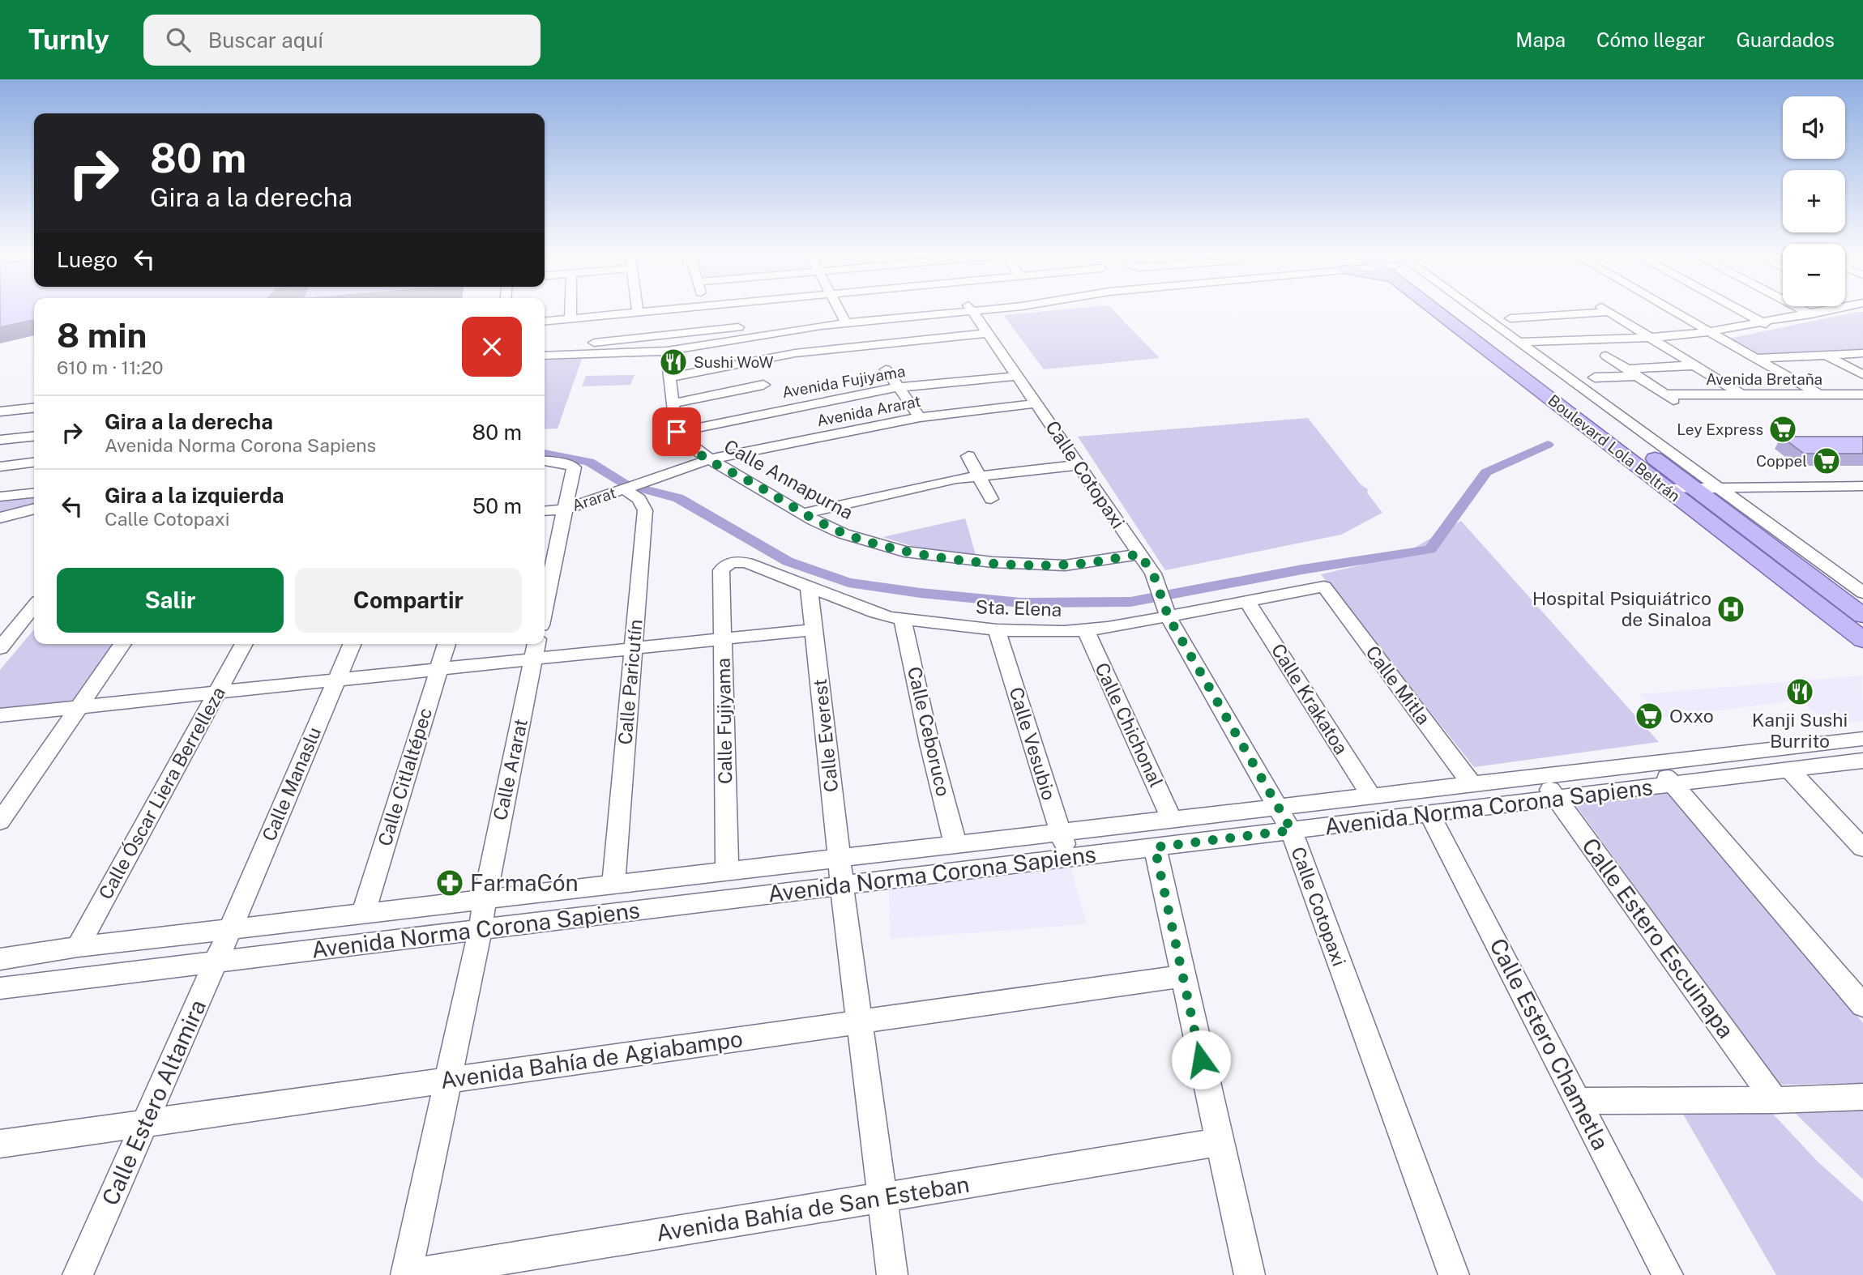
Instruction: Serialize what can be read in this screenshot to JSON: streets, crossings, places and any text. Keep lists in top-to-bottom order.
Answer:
{
  "streets": {
    "main road": ["Boulevard Lola Beltrán"],
    "street": [
      "Avenida Bretaña",
      "Avenida Fujiyama",
      "Avenida Ararat",
      "Calle Cotopaxi",
      "Calle Annapurna",
      "Ararat",
      "Sta. Elena",
      "Calle Paricutín",
      "Calle Mitla",
      "Calle Krakatoa",
      "Calle Fujiyama",
      "Calle Chichonal",
      "Calle Ceboruco",
      "Calle Everest",
      "Calle Vesubio",
      "Calle Ararat",
      "Calle Citlaltépec",
      "Calle Manaslu",
      "Calle Óscar Liera Berrelleza",
      "Avenida Norma Corona Sapiens",
      "Calle Estero Escuinapa",
      "Calle Estero Chametla",
      "Avenida Bahía de Agiabampo",
      "Calle Estero Altamira",
      "Avenida Bahía de San Esteban"
    ]
  },
  "crossings": [
    ["Avenida Fujiyama", "Calle Cotopaxi"],
    ["Avenida Fujiyama", "Calle Annapurna"],
    ["Avenida Ararat", "Calle Cotopaxi"],
    ["Avenida Ararat", "Calle Annapurna"],
    ["Avenida Ararat", "Ararat"],
    ["Avenida Ararat", "Calle Paricutín"],
    ["Calle Cotopaxi", "Calle Annapurna"],
    ["Calle Cotopaxi", "Sta. Elena"],
    ["Calle Cotopaxi", "Avenida Norma Corona Sapiens"],
    ["Ararat", "Calle Paricutín"],
    ["Sta. Elena", "Calle Mitla"],
    ["Sta. Elena", "Calle Krakatoa"],
    ["Sta. Elena", "Calle Fujiyama"],
    ["Sta. Elena", "Calle Chichonal"],
    ["Sta. Elena", "Calle Ceboruco"],
    ["Sta. Elena", "Calle Everest"],
    ["Sta. Elena", "Calle Vesubio"],
    ["Calle Paricutín", "Avenida Norma Corona Sapiens"],
    ["Calle Mitla", "Avenida Norma Corona Sapiens"],
    ["Calle Krakatoa", "Avenida Norma Corona Sapiens"],
    ["Calle Fujiyama", "Avenida Norma Corona Sapiens"],
    ["Calle Chichonal", "Avenida Norma Corona Sapiens"],
    ["Calle Ceboruco", "Avenida Norma Corona Sapiens"],
    ["Calle Everest", "Avenida Norma Corona Sapiens"],
    ["Calle Everest", "Avenida Bahía de Agiabampo"],
    ["Calle Everest", "Avenida Bahía de San Esteban"],
    ["Calle Vesubio", "Avenida Norma Corona Sapiens"],
    ["Calle Ararat", "Avenida Norma Corona Sapiens"],
    ["Calle Ararat", "Avenida Bahía de Agiabampo"],
    ["Calle Ararat", "Avenida Bahía de San Esteban"],
    ["Calle Citlaltépec", "Avenida Norma Corona Sapiens"],
    ["Calle Manaslu", "Avenida Norma Corona Sapiens"],
    ["Calle Manaslu", "Calle Estero Altamira"],
    ["Calle Óscar Liera Berrelleza", "Avenida Norma Corona Sapiens"],
    ["Avenida Norma Corona Sapiens", "Calle Estero Escuinapa"],
    ["Avenida Norma Corona Sapiens", "Calle Estero Chametla"],
    ["Avenida Norma Corona Sapiens", "Calle Estero Altamira"],
    ["Avenida Bahía de Agiabampo", "Calle Estero Altamira"]
  ],
  "places": {
    "restaurant": ["Sushi WoW", "Kanji Sushi Burrito"],
    "supermarket": ["Ley Express", "Coppel", "Oxxo"],
    "hospital": ["Hospital Psiquiátrico de Sinaloa"],
    "pharmacy": ["FarmaCón"]
  },
  "page": {
    "header": "Turnly",
    "search": "Buscar aquí",
    "nav": ["Mapa", "Cómo llegar", "Guardados"],
    "map_buttons": ["+", "−"],
    "turn": ["80 m", "Gira a la derecha"],
    "then": "Luego",
    "heading": ["8 min", "610 m · 11:20"],
    "list": [
      {
        "name": "Gira a la derecha",
        "note": "Avenida Norma Corona Sapiens",
        "value": "80 m"
      },
      {
        "name": "Gira a la izquierda",
        "note": "Calle Cotopaxi",
        "value": "50 m"
      }
    ],
    "buttons": ["Salir", "Compartir"]
  }
}
